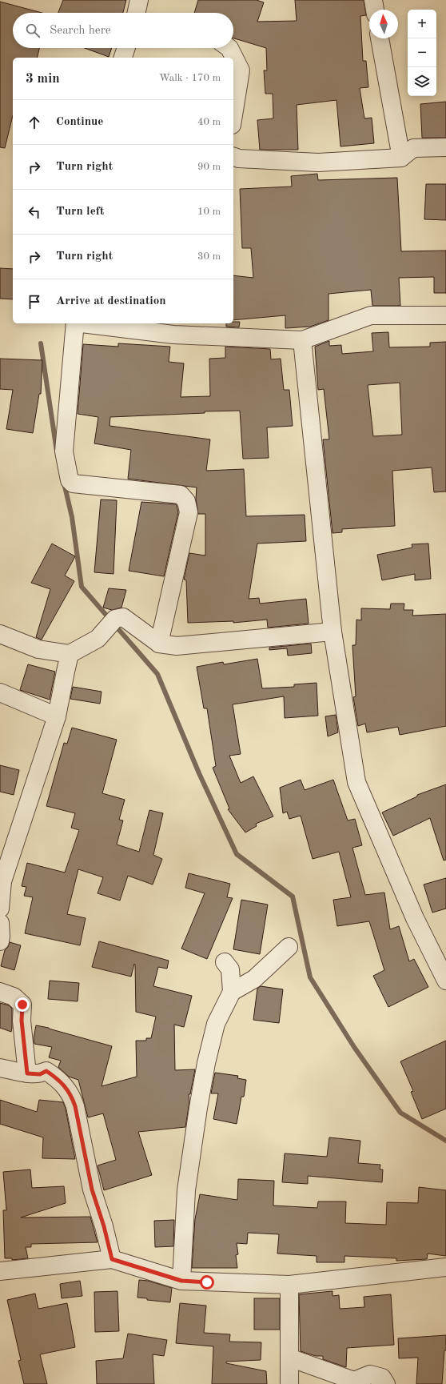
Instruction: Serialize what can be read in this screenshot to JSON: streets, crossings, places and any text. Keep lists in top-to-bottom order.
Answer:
{
  "north": "top",
  "page": {
    "map_buttons": ["+", "−"],
    "search": "Search here",
    "heading": ["3 min", "Walk · 170 m"],
    "list": [
      ["Continue", "40 m"],
      ["Turn right", "90 m"],
      ["Turn left", "10 m"],
      ["Turn right", "30 m"],
      "Arrive at destination"
    ]
  }
}
